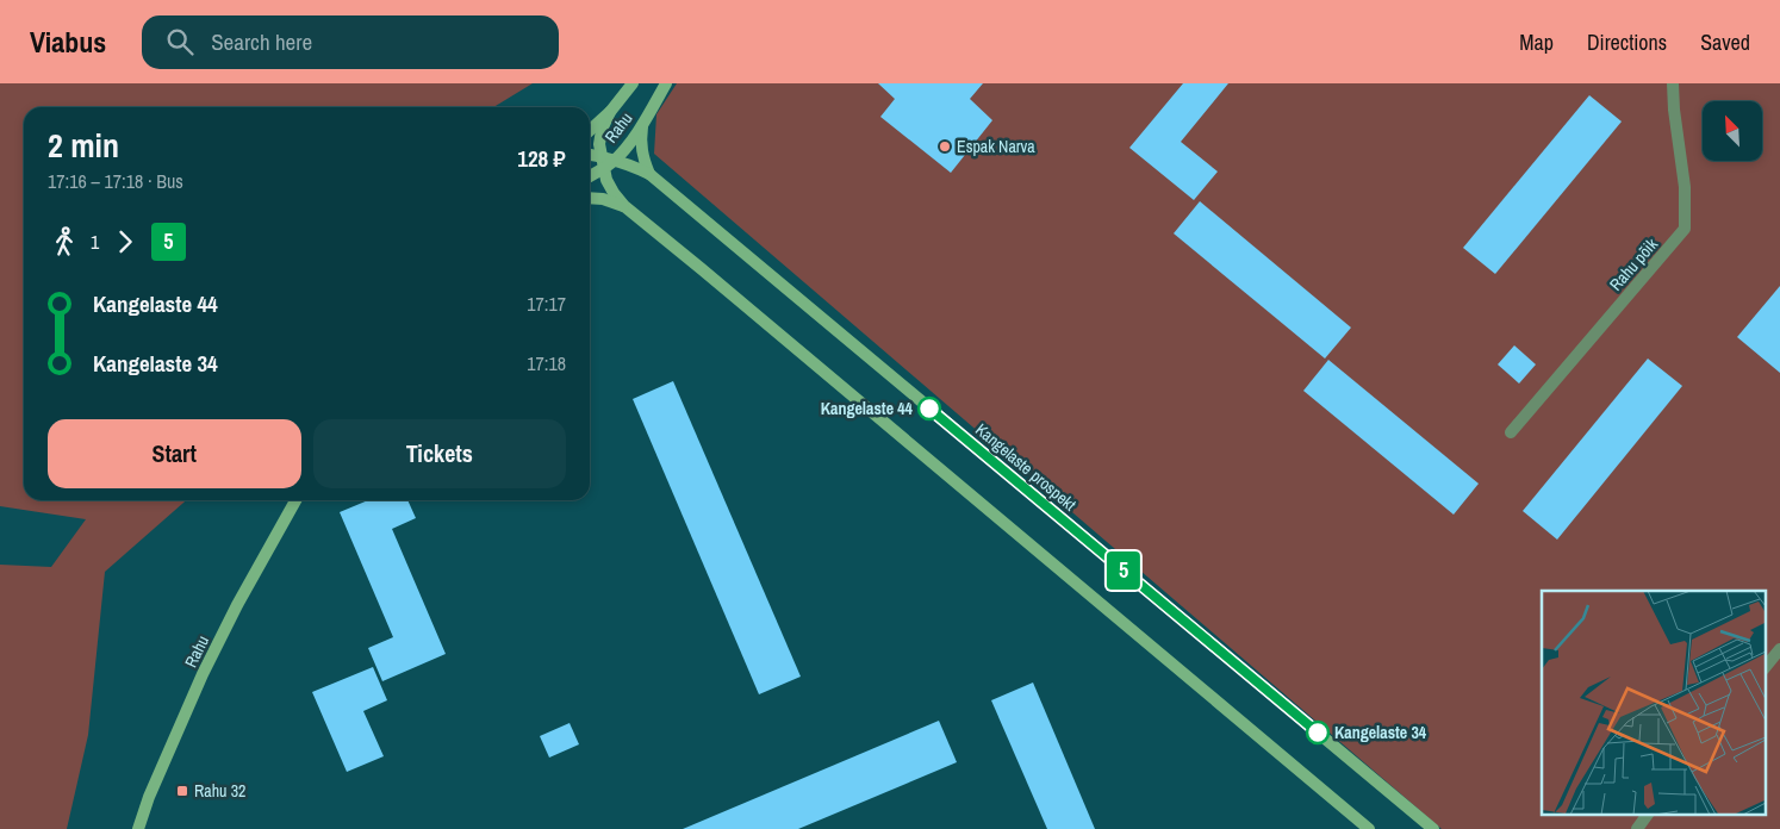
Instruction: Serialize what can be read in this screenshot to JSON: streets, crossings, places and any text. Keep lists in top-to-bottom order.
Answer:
{
  "streets": {
    "main road": ["Rahu", "Kangelaste prospekt"],
    "street": ["Rahu põik"]
  },
  "crossings": [
    ["Rahu", "Kangelaste prospekt"]
  ],
  "places": {
    "other": ["Espak Narva", "Kangelaste 44", "Kangelaste 34"],
    "transit": ["Rahu 32"]
  },
  "lines": ["bus line 5"],
  "north": "top left",
  "page": {
    "header": "Viabus",
    "search": "Search here",
    "nav": ["Map", "Directions", "Saved"],
    "on_map": "5",
    "heading": ["2 min", "17:16 – 17:18 · Bus", "128 ₽"],
    "legs": ["1", "5"],
    "list": [
      {
        "name": "Kangelaste 44",
        "value": "17:17"
      },
      {
        "name": "Kangelaste 34",
        "value": "17:18"
      }
    ],
    "buttons": ["Start", "Tickets"]
  }
}
